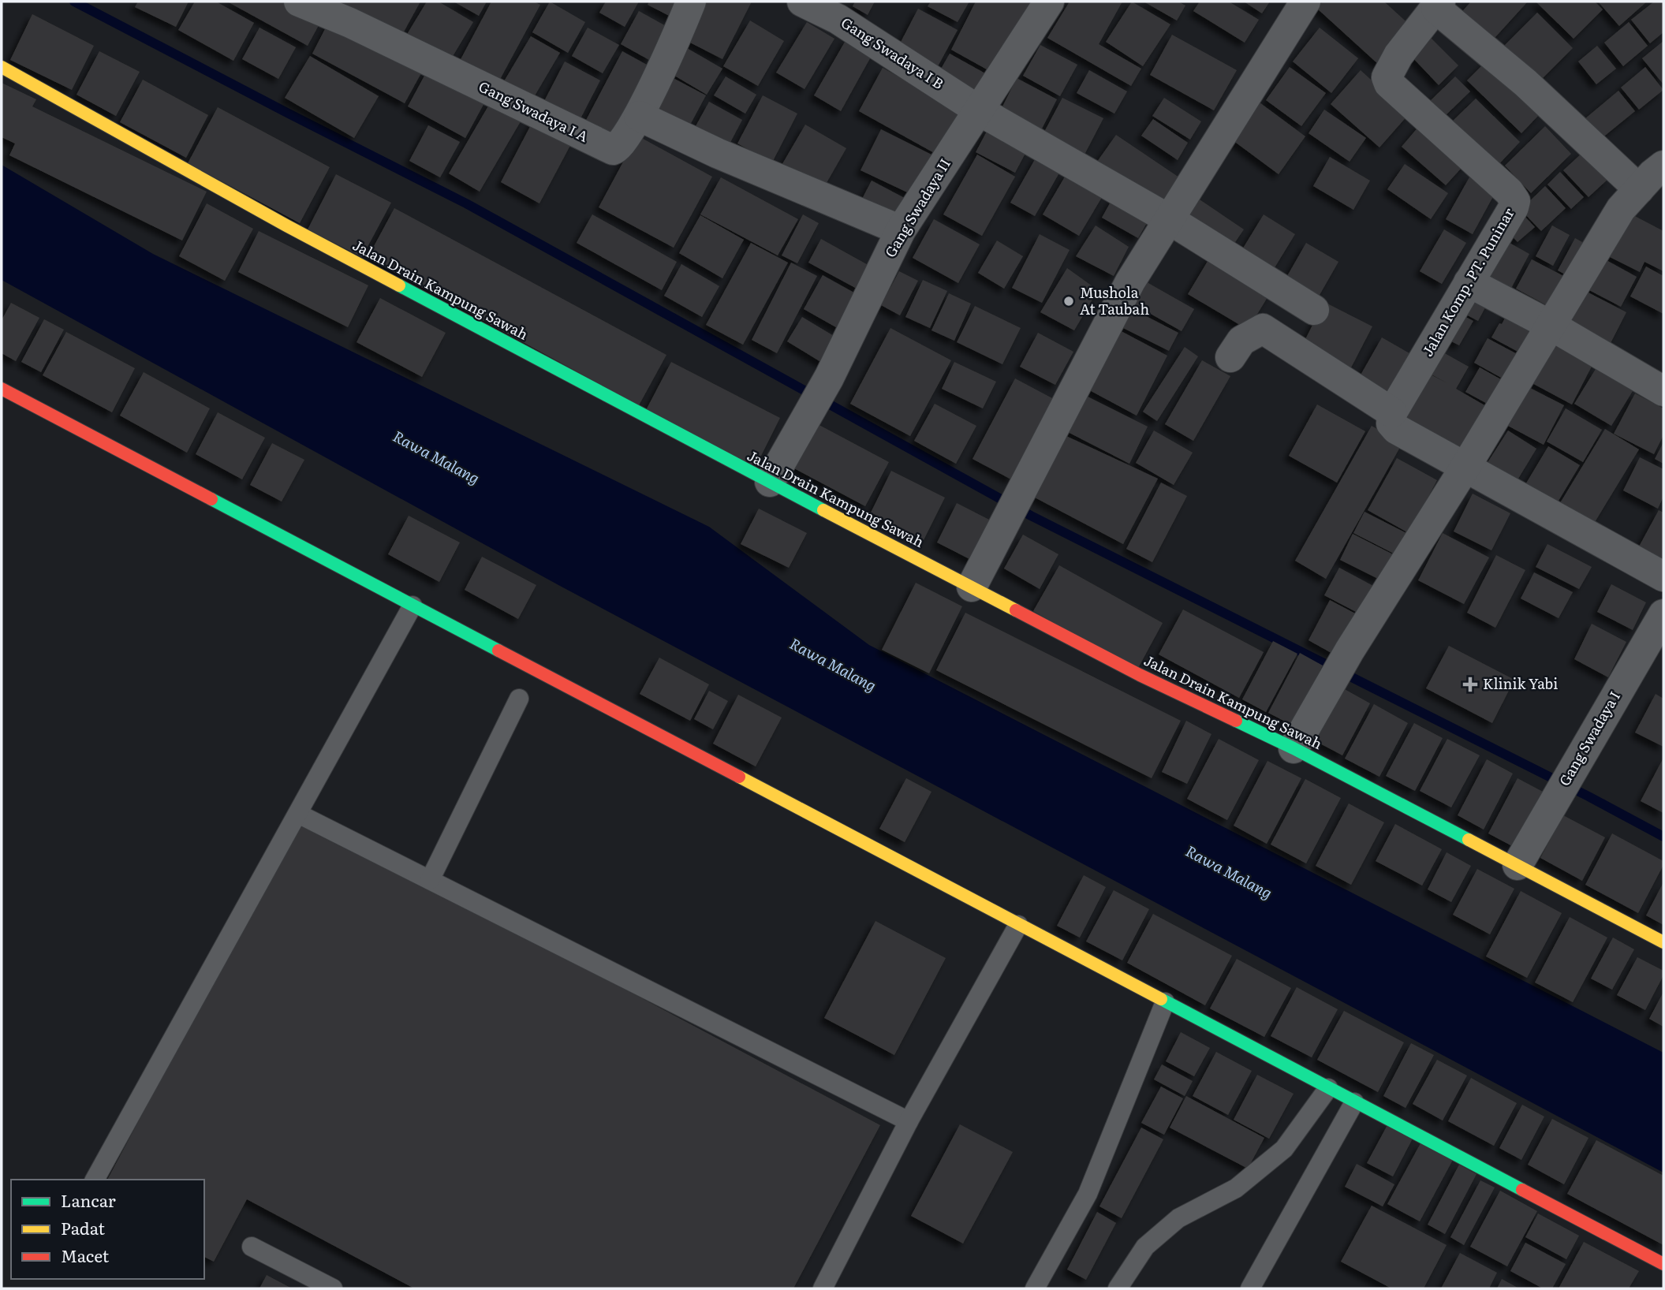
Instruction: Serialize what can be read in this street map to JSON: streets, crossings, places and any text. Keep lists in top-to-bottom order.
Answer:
{
  "streets": {
    "street": [
      "Gang Swadaya I B",
      "Gang Swadaya I A",
      "Gang Swadaya II",
      "Jalan Komp. PT. Puninar",
      "Jalan Drain Kampung Sawah",
      "Gang Swadaya I"
    ]
  },
  "crossings": [
    ["Gang Swadaya I B", "Gang Swadaya II"],
    ["Gang Swadaya II", "Jalan Drain Kampung Sawah"],
    ["Jalan Drain Kampung Sawah", "Gang Swadaya I"]
  ],
  "water": ["Rawa Malang"],
  "places": {
    "other": ["Mushola At Taubah"],
    "health": ["Klinik Yabi"]
  },
  "legend": ["Lancar", "Padat", "Macet"]
}
